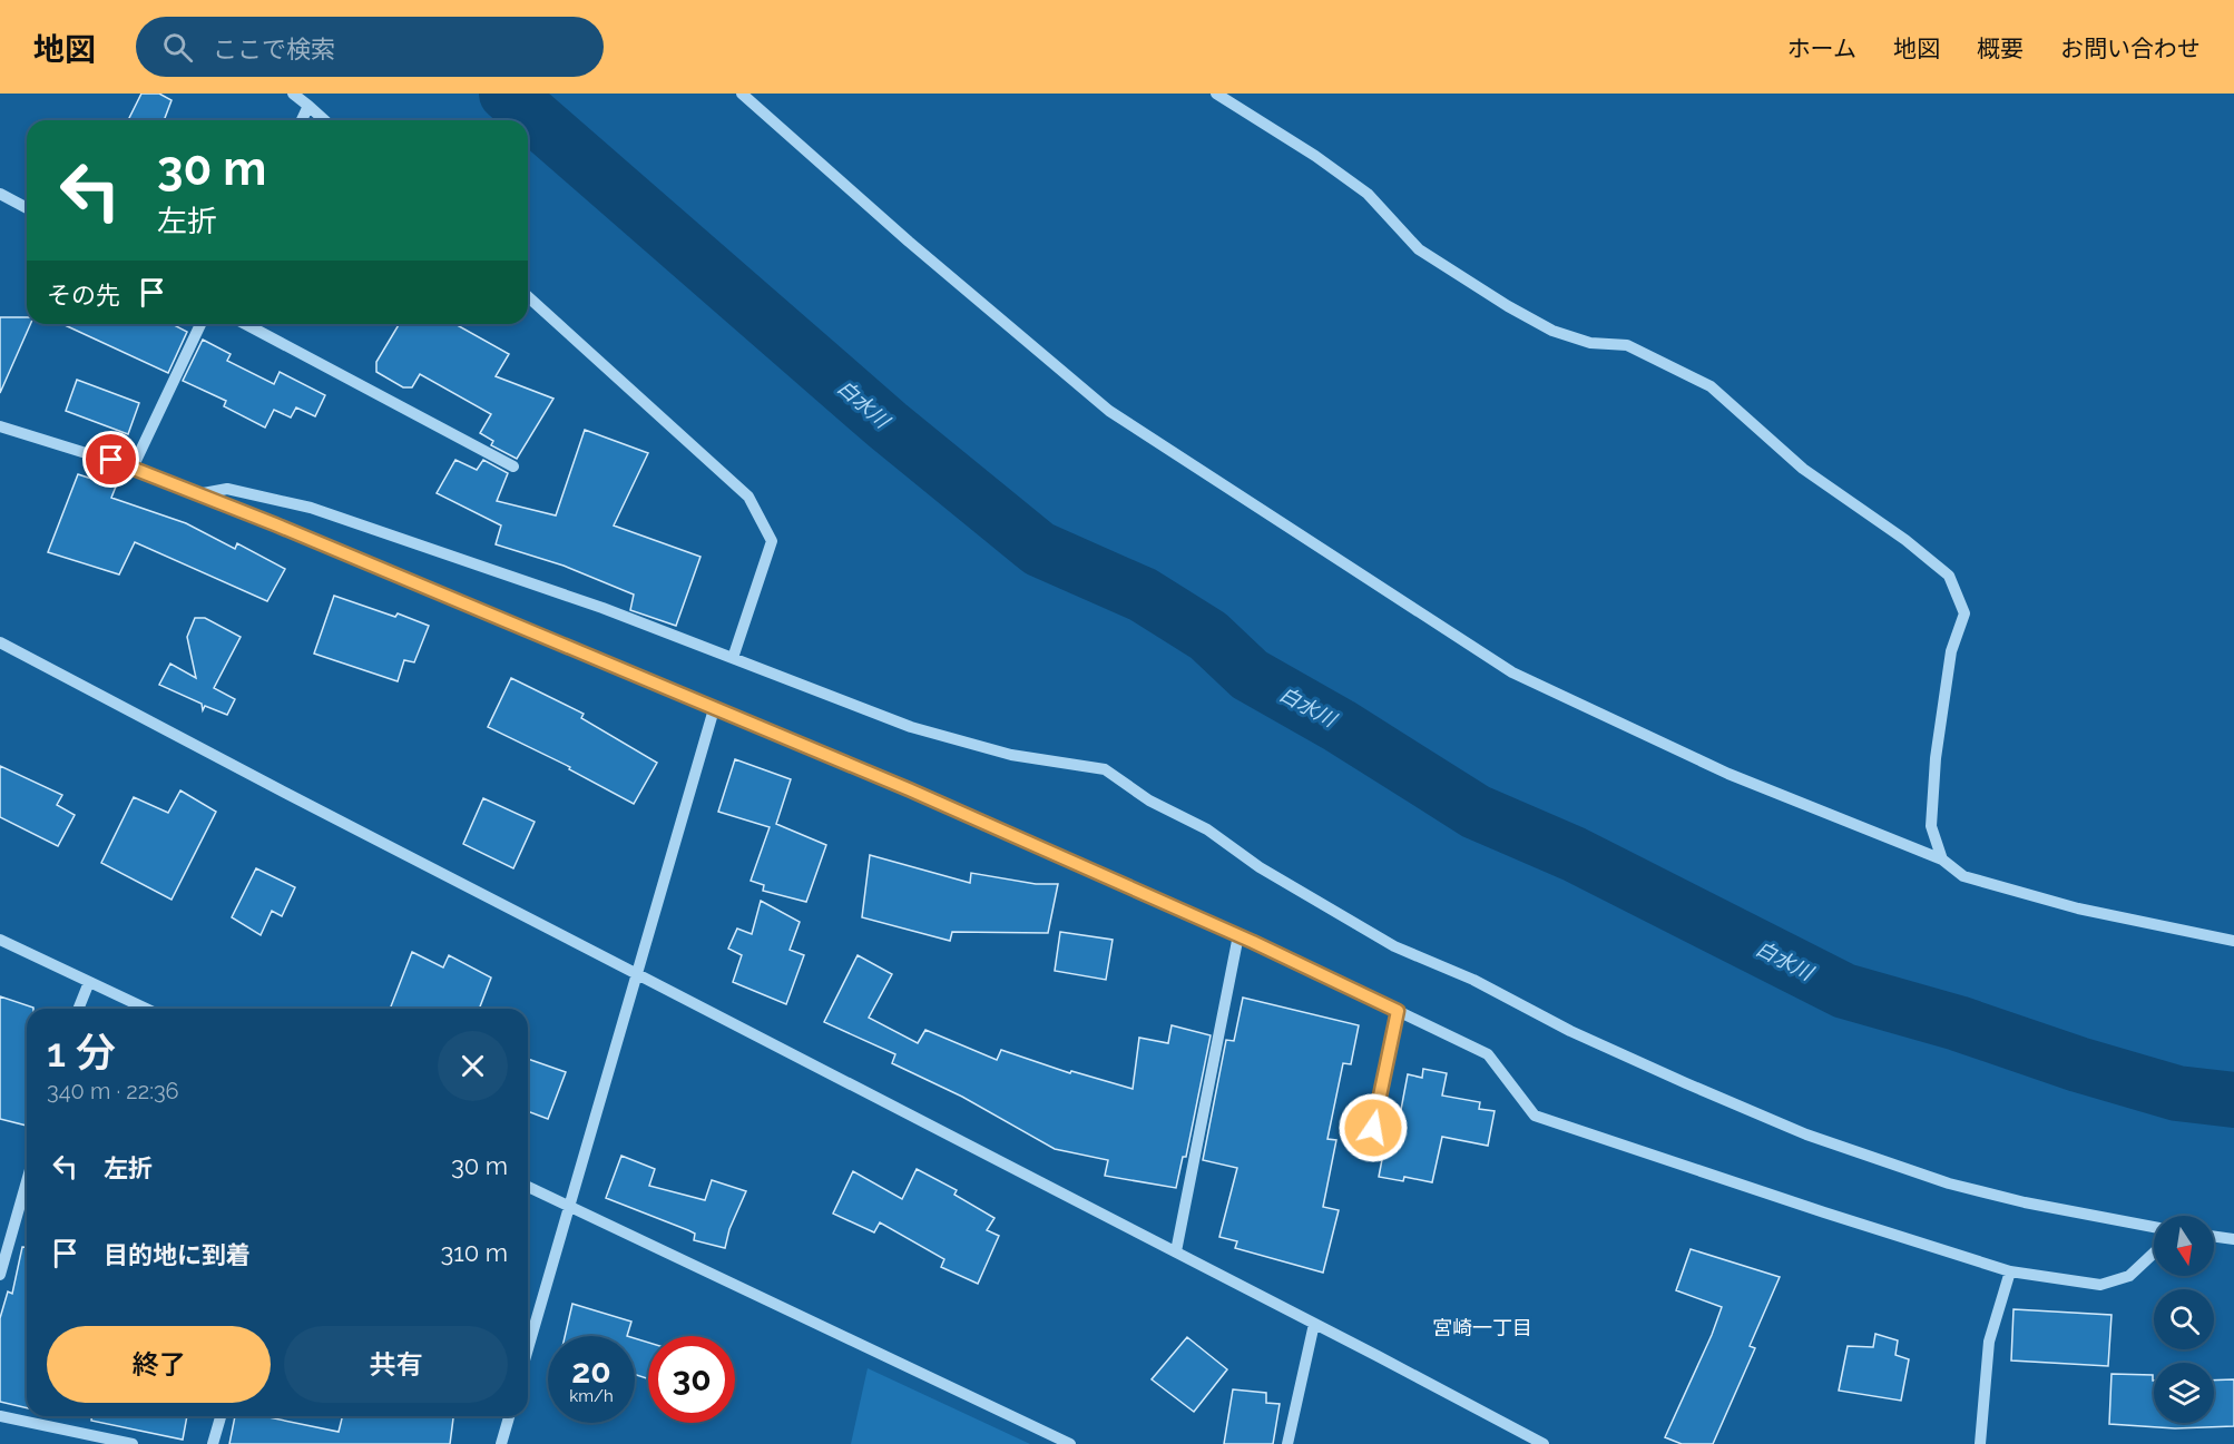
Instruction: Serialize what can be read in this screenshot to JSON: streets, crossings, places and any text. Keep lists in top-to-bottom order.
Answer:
{
  "districts": ["宮崎一丁目"],
  "water": ["白水川"],
  "north": "bottom",
  "page": {
    "header": "地図",
    "search": "ここで検索",
    "nav": [
      "ホーム",
      "地図",
      "概要",
      "お問い合わせ"
    ],
    "turn": ["30 m", "左折"],
    "then": "その先",
    "heading": ["1 分", "340 m · 22:36"],
    "list": [
      {
        "name": "左折",
        "value": "30 m"
      },
      {
        "name": "目的地に到着",
        "value": "310 m"
      }
    ],
    "buttons": ["終了", "共有"],
    "speed": "20 km/h",
    "limit": "30"
  }
}
